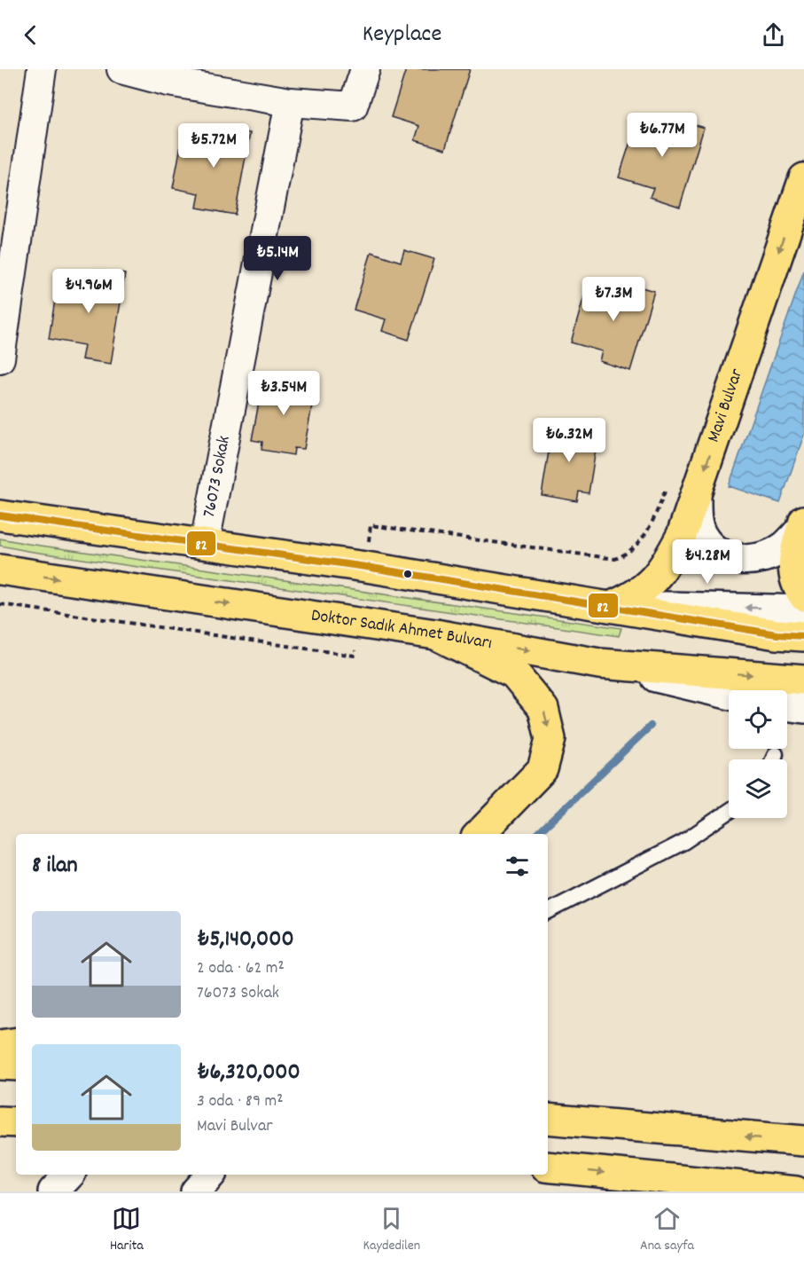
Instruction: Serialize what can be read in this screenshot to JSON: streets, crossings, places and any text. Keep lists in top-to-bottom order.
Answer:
{
  "streets": {
    "main road": ["Mavi Bulvar", "Doktor Sadık Ahmet Bulvarı"],
    "street": ["76073 Sokak"]
  },
  "one_way": ["Mavi Bulvar"],
  "lines": ["transit line 82"],
  "page": {
    "header": "Keyplace",
    "price": [
      "₺6.77M",
      "₺5.72M",
      "₺5.14M",
      "₺4.96M",
      "₺7.3M",
      "₺3.54M",
      "₺6.32M",
      "₺4.28M"
    ],
    "heading": "8 ilan",
    "list": [
      {
        "name": "₺5,140,000",
        "note": "2 oda · 62 m² · 76073 Sokak"
      },
      {
        "name": "₺6,320,000",
        "note": "3 oda · 89 m² · Mavi Bulvar"
      }
    ],
    "tabs": ["Harita", "Kaydedilen", "Ana sayfa"]
  }
}
